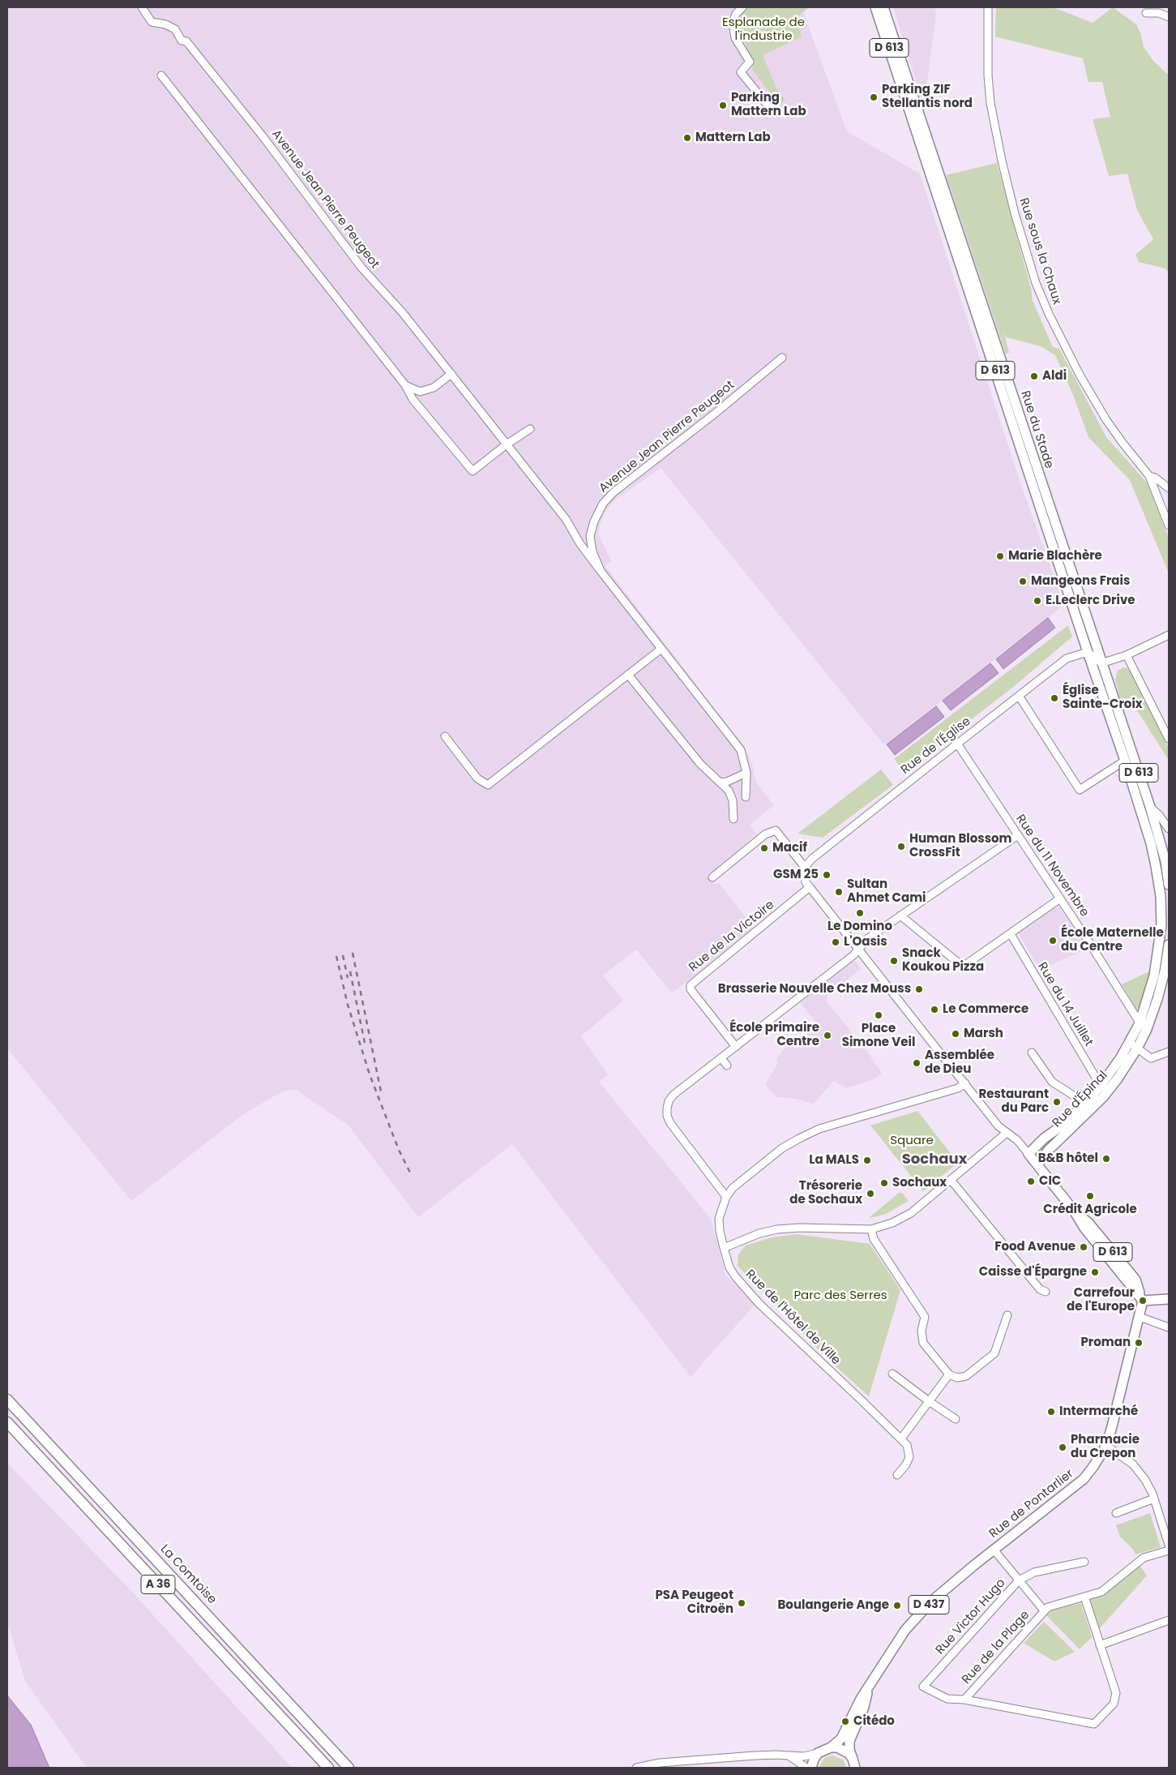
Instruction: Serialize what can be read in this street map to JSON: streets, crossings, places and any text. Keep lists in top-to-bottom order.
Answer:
{
  "streets": {
    "highway": ["La Comtoise", "A 36"],
    "main road": [
      "D 613",
      "Rue du Stade",
      "Rue d'Épinal",
      "Rue de Pontarlier",
      "D 437"
    ],
    "street": [
      "Avenue Jean Pierre Peugeot",
      "Rue sous la Chaux",
      "Rue de l'Église",
      "Rue du 11 Novembre",
      "Rue de la Victoire",
      "Rue du 14 Juillet",
      "Rue de l'Hôtel de Ville",
      "Rue Victor Hugo",
      "Rue de la Plage"
    ]
  },
  "crossings": [
    ["D 613", "Rue du Stade"],
    ["D 613", "Rue d'Épinal"],
    ["D 613", "Rue de Pontarlier"],
    ["Rue du Stade", "Rue de l'Église"],
    ["Rue du Stade", "Rue d'Épinal"],
    ["Rue de l'Église", "Rue du 11 Novembre"],
    ["Rue de l'Église", "Rue d'Épinal"],
    ["Rue du 11 Novembre", "Rue d'Épinal"],
    ["Rue du 14 Juillet", "Rue d'Épinal"],
    ["Rue Victor Hugo", "Rue de la Plage"]
  ],
  "districts": ["Sochaux"],
  "parks": ["Esplanade de l'industrie", "Square", "Parc des Serres"],
  "places": [
    "Parking ZIF Stellantis nord",
    "Parking Mattern Lab",
    "Mattern Lab",
    "Aldi",
    "Marie Blachère",
    "Mangeons Frais",
    "E.Leclerc Drive",
    "Église Sainte-Croix",
    "Human Blossom CrossFit",
    "Macif",
    "GSM 25",
    "Sultan Ahmet Cami",
    "Le Domino",
    "École Maternelle du Centre",
    "L'Oasis",
    "Snack Koukou Pizza",
    "Brasserie Nouvelle Chez Mouss",
    "Le Commerce",
    "Place Simone Veil",
    "Marsh",
    "École primaire Centre",
    "Assemblée de Dieu",
    "Restaurant du Parc",
    "B&B hôtel",
    "La MALS",
    "CIC",
    "Sochaux",
    "Trésorerie de Sochaux",
    "Crédit Agricole",
    "Food Avenue",
    "Caisse d'Épargne",
    "Carrefour de l'Europe",
    "Proman",
    "Intermarché",
    "Pharmacie du Crepon",
    "PSA Peugeot Citroën",
    "Boulangerie Ange",
    "Citédo"
  ]
}
